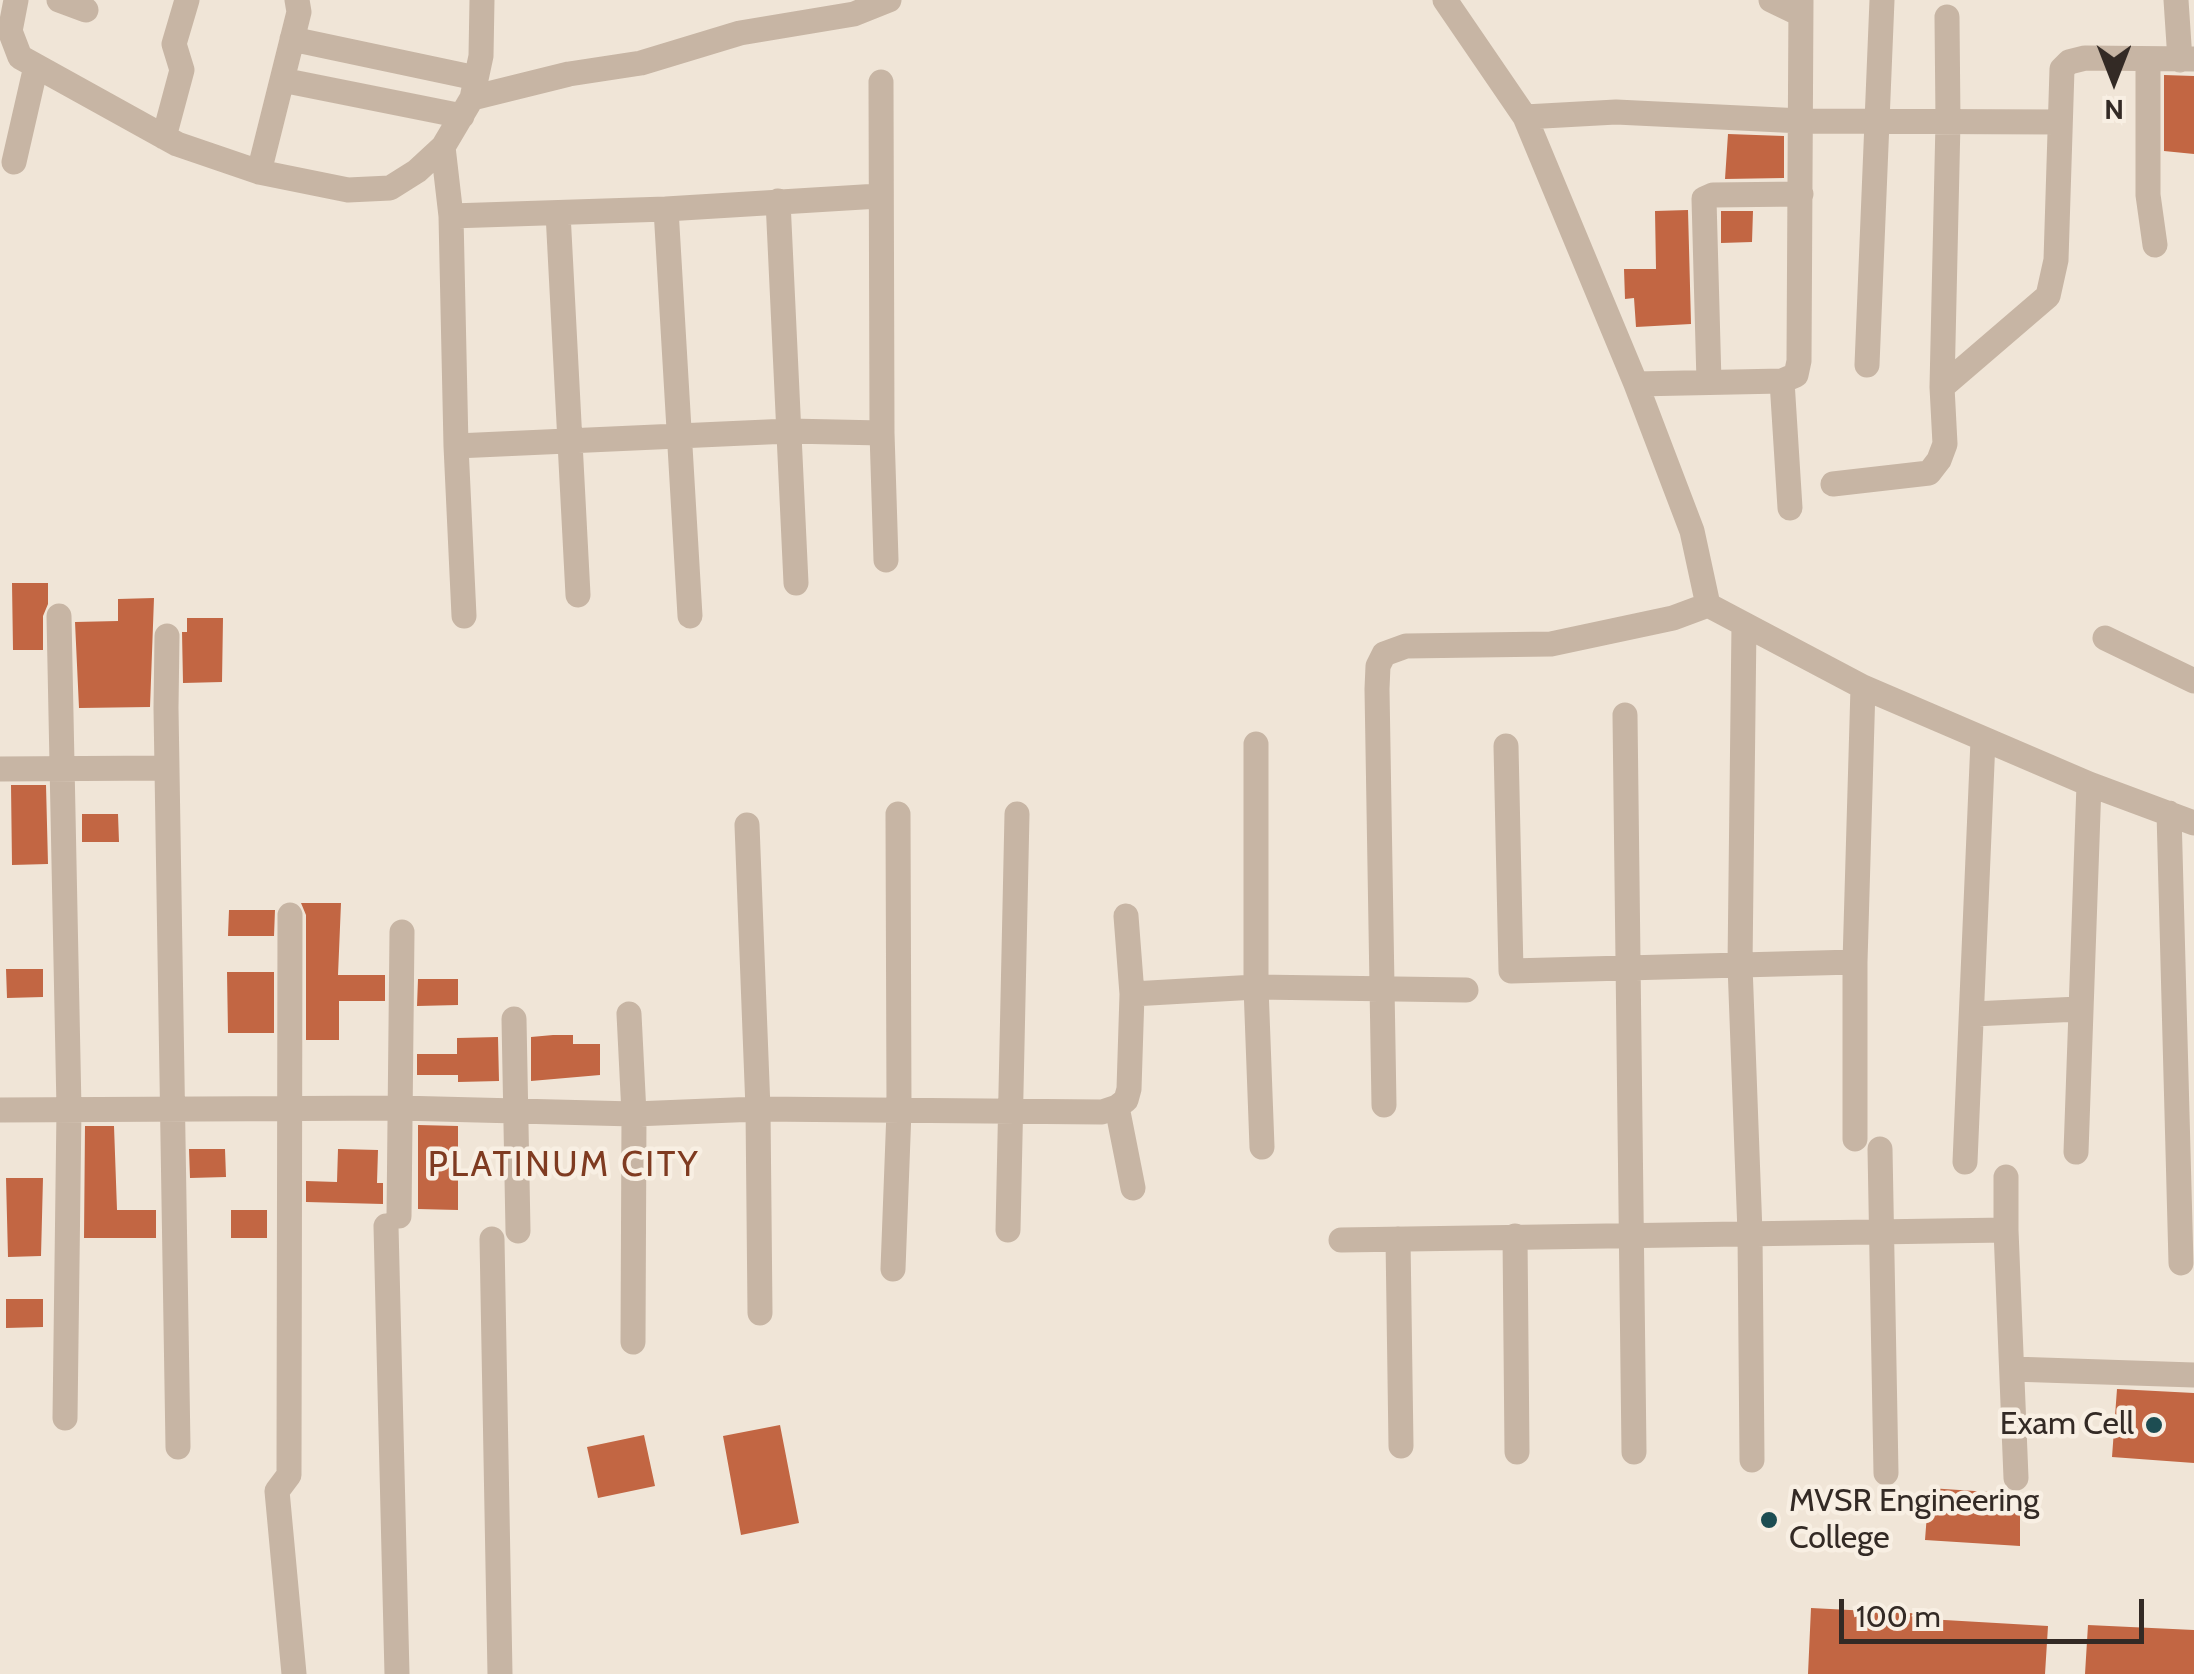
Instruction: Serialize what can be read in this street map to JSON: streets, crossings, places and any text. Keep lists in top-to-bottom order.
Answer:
{
  "districts": ["PLATINUM CITY"],
  "places": ["Exam Cell", "MVSR Engineering College"],
  "scale_bar": "100 m",
  "north": "bottom"
}
